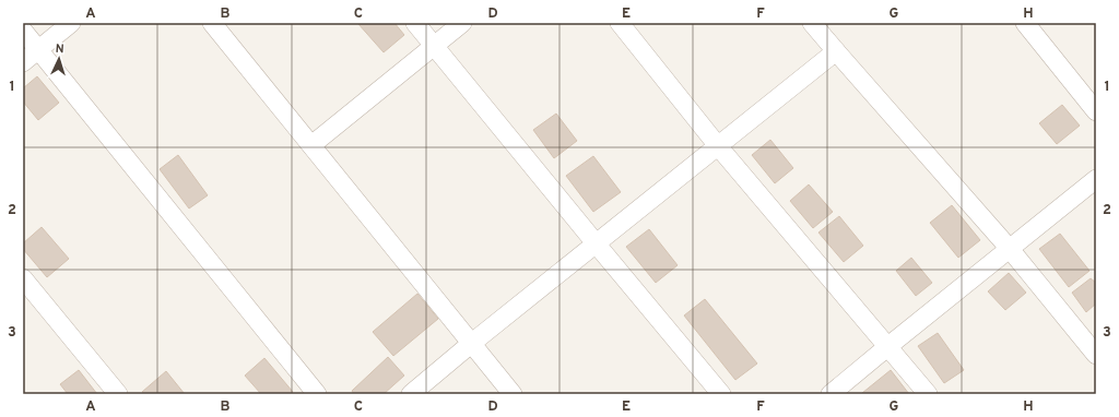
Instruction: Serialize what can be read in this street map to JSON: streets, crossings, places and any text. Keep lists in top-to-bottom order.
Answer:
{
  "north": "top",
  "grid": {
    "columns": [
      "A",
      "B",
      "C",
      "D",
      "E",
      "F",
      "G",
      "H"
    ],
    "rows": ["1", "2", "3"]
  }
}
